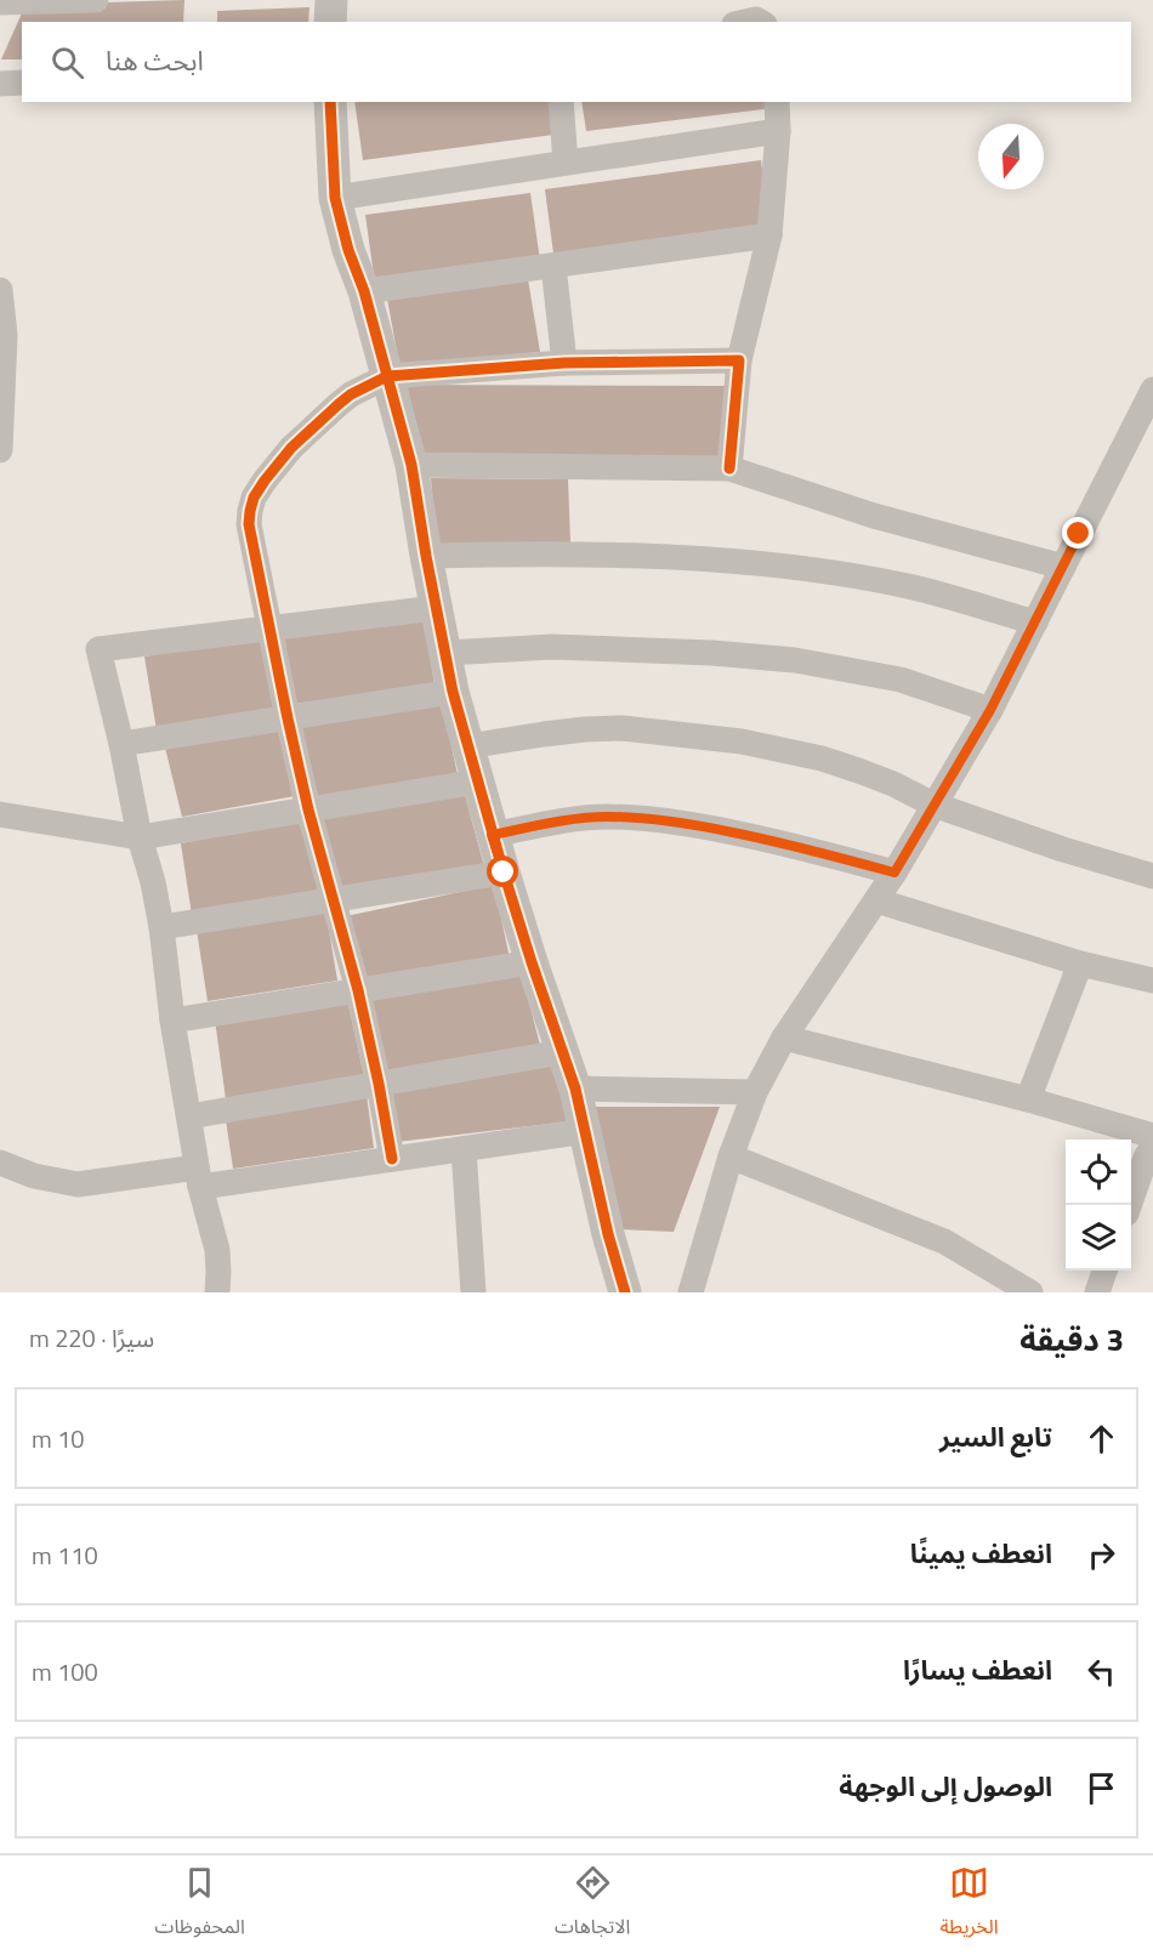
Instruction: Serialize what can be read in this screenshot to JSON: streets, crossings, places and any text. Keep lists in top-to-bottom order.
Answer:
{
  "north": "bottom",
  "page": {
    "search": "ابحث هنا",
    "heading": ["3 دقيقة", "سيرًا · 220 m"],
    "list": [
      ["تابع السير", "10 m"],
      ["انعطف يمينًا", "110 m"],
      ["انعطف يسارًا", "100 m"],
      "الوصول إلى الوجهة"
    ],
    "nav": ["الخريطة", "الاتجاهات", "المحفوظات"]
  }
}
